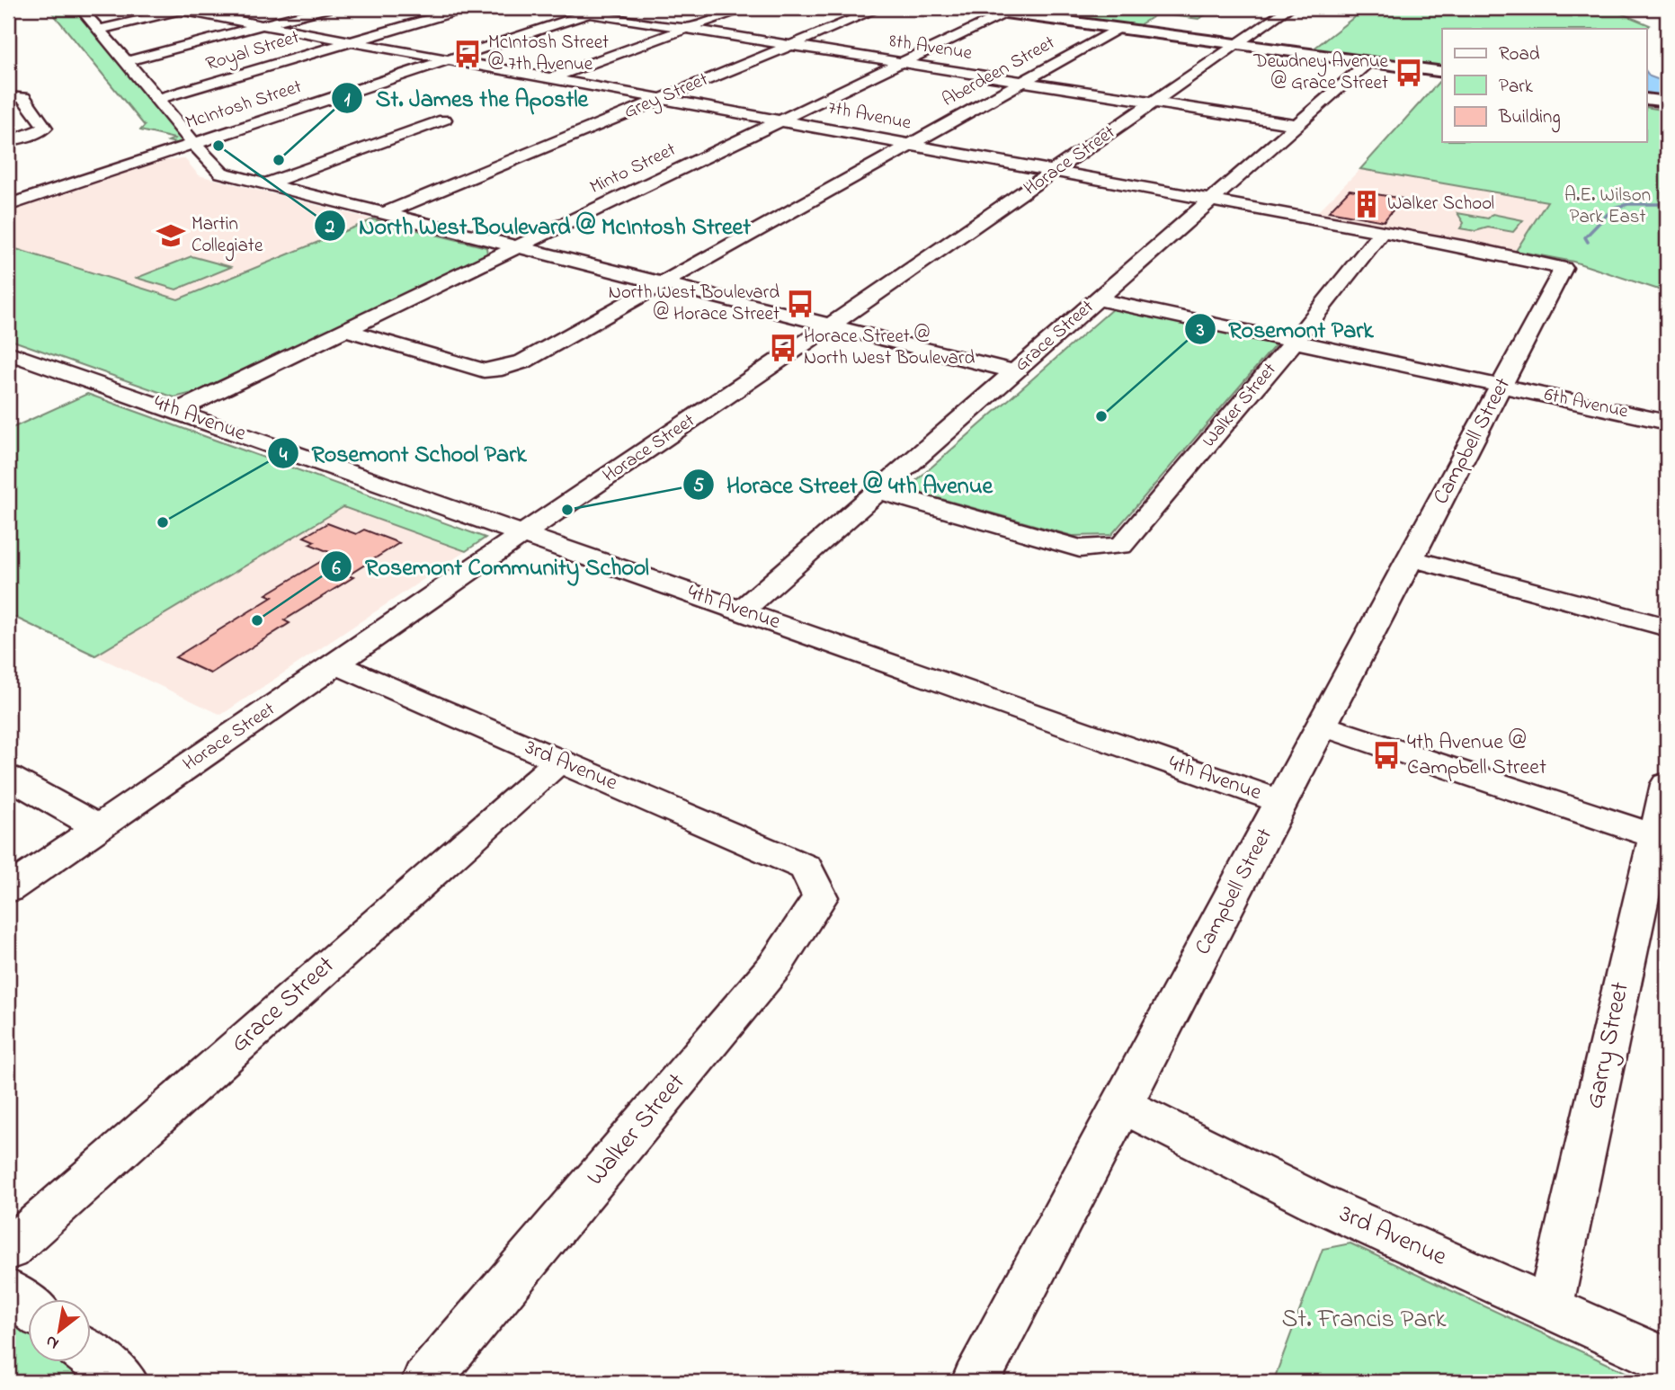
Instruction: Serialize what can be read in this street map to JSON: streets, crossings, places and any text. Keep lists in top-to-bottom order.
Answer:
{
  "streets": {
    "street": [
      "8th Avenue",
      "Royal Street",
      "Aberdeen Street",
      "Grey Street",
      "McIntosh Street",
      "7th Avenue",
      "Horace Street",
      "Minto Street",
      "Grace Street",
      "6th Avenue",
      "Walker Street",
      "4th Avenue",
      "Campbell Street",
      "3rd Avenue",
      "Garry Street"
    ]
  },
  "crossings": [
    ["8th Avenue", "Aberdeen Street"],
    ["8th Avenue", "Grey Street"],
    ["8th Avenue", "McIntosh Street"],
    ["8th Avenue", "Horace Street"],
    ["8th Avenue", "Minto Street"],
    ["8th Avenue", "Grace Street"],
    ["Royal Street", "7th Avenue"],
    ["Aberdeen Street", "7th Avenue"],
    ["Aberdeen Street", "Minto Street"],
    ["Grey Street", "7th Avenue"],
    ["McIntosh Street", "7th Avenue"],
    ["7th Avenue", "Horace Street"],
    ["7th Avenue", "Minto Street"],
    ["7th Avenue", "Grace Street"],
    ["7th Avenue", "Walker Street"],
    ["7th Avenue", "Campbell Street"],
    ["Horace Street", "4th Avenue"],
    ["Horace Street", "3rd Avenue"],
    ["Minto Street", "4th Avenue"],
    ["Grace Street", "6th Avenue"],
    ["Grace Street", "Walker Street"],
    ["Grace Street", "4th Avenue"],
    ["Grace Street", "3rd Avenue"],
    ["6th Avenue", "Walker Street"],
    ["6th Avenue", "Campbell Street"],
    ["Walker Street", "3rd Avenue"],
    ["4th Avenue", "Campbell Street"],
    ["Campbell Street", "3rd Avenue"],
    ["3rd Avenue", "Garry Street"]
  ],
  "parks": ["A.E. Wilson Park East", "St. Francis Park"],
  "places": {
    "bus stop": [
      "McIntosh Street @ 7th Avenue",
      "Dewdney Avenue @ Grace Street",
      "North West Boulevard @ Horace Street",
      "Horace Street @ North West Boulevard",
      "4th Avenue @ Campbell Street"
    ],
    "other": [
      "North West Boulevard @ McIntosh Street",
      "St. James the Apostle",
      "Rosemont Park",
      "Horace Street @ 4th Avenue",
      "Rosemont School Park",
      "Rosemont Community School"
    ],
    "building": ["Walker School"],
    "school or university": ["Martin Collegiate"]
  },
  "legend": ["Road", "Park", "Building"],
  "north": "bottom left"
}
